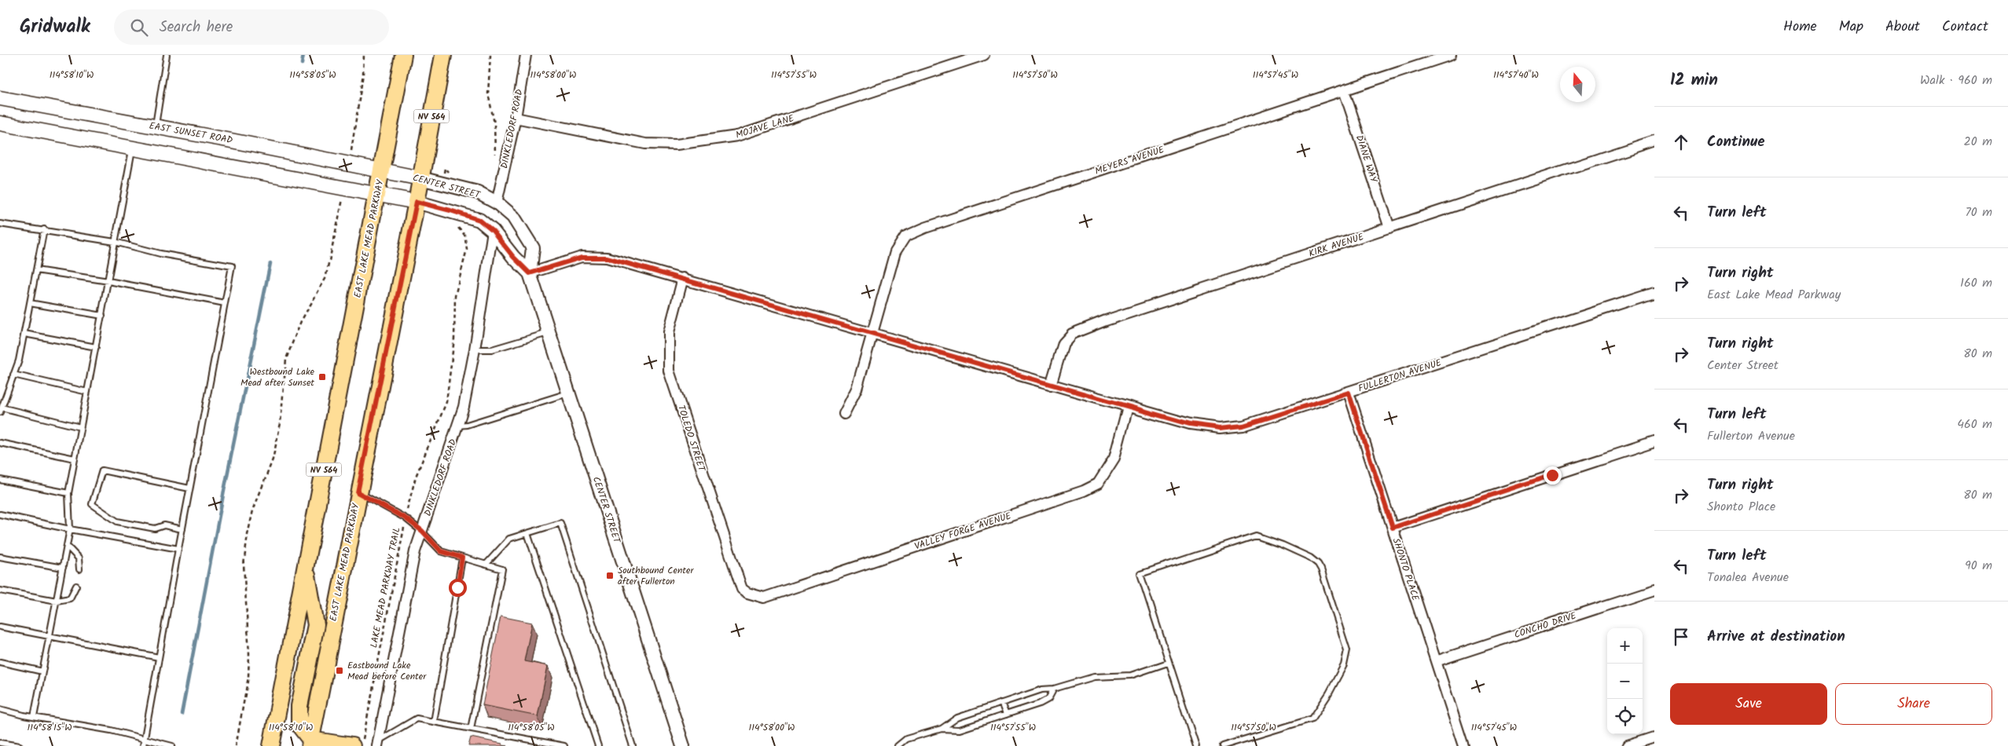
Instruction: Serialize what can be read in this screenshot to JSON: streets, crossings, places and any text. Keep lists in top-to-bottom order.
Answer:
{
  "streets": {
    "main road": [
      "NV 564",
      "EAST SUNSET ROAD",
      "CENTER STREET",
      "EAST LAKE MEAD PARKWAY"
    ],
    "street": [
      "MOJAVE LANE",
      "DINKLEDORF ROAD",
      "DIANE WAY",
      "MEYERS AVENUE",
      "KIRK AVENUE",
      "FULLERTON AVENUE",
      "TOLEDO STREET",
      "VALLEY FORGE AVENUE",
      "SHONTO PLACE",
      "CONCHO DRIVE"
    ],
    "path": ["LAKE MEAD PARKWAY TRAIL"]
  },
  "crossings": [
    ["MOJAVE LANE", "DINKLEDORF ROAD"],
    ["DINKLEDORF ROAD", "CENTER STREET"],
    ["EAST SUNSET ROAD", "CENTER STREET"],
    ["EAST SUNSET ROAD", "EAST LAKE MEAD PARKWAY"],
    ["DIANE WAY", "MEYERS AVENUE"],
    ["DIANE WAY", "KIRK AVENUE"],
    ["MEYERS AVENUE", "FULLERTON AVENUE"],
    ["CENTER STREET", "EAST LAKE MEAD PARKWAY"],
    ["CENTER STREET", "FULLERTON AVENUE"],
    ["KIRK AVENUE", "FULLERTON AVENUE"],
    ["FULLERTON AVENUE", "TOLEDO STREET"],
    ["FULLERTON AVENUE", "VALLEY FORGE AVENUE"],
    ["FULLERTON AVENUE", "SHONTO PLACE"],
    ["TOLEDO STREET", "VALLEY FORGE AVENUE"],
    ["SHONTO PLACE", "CONCHO DRIVE"]
  ],
  "places": {
    "transit": ["Westbound Lake Mead after Sunset", "Southbound Center after Fullerton", "Eastbound Lake Mead before Center"]
  },
  "north": "top",
  "page": {
    "header": "Gridwalk",
    "search": "Search here",
    "nav": [
      "Home",
      "Map",
      "About",
      "Contact"
    ],
    "heading": ["12 min", "Walk · 960 m"],
    "list": [
      ["Continue", "20 m"],
      ["Turn left", "70 m"],
      ["Turn right", "East Lake Mead Parkway", "160 m"],
      ["Turn right", "Center Street", "80 m"],
      ["Turn left", "Fullerton Avenue", "460 m"],
      ["Turn right", "Shonto Place", "80 m"],
      ["Turn left", "Tonalea Avenue", "90 m"],
      "Arrive at destination"
    ],
    "map_buttons": ["+", "−"],
    "buttons": ["Save", "Share"]
  },
  "coordinates": [
    "114°58'10\"W",
    "114°58'05\"W",
    "114°58'00\"W",
    "114°57'55\"W",
    "114°57'50\"W",
    "114°57'45\"W",
    "114°57'40\"W",
    "114°58'15\"W"
  ]
}
